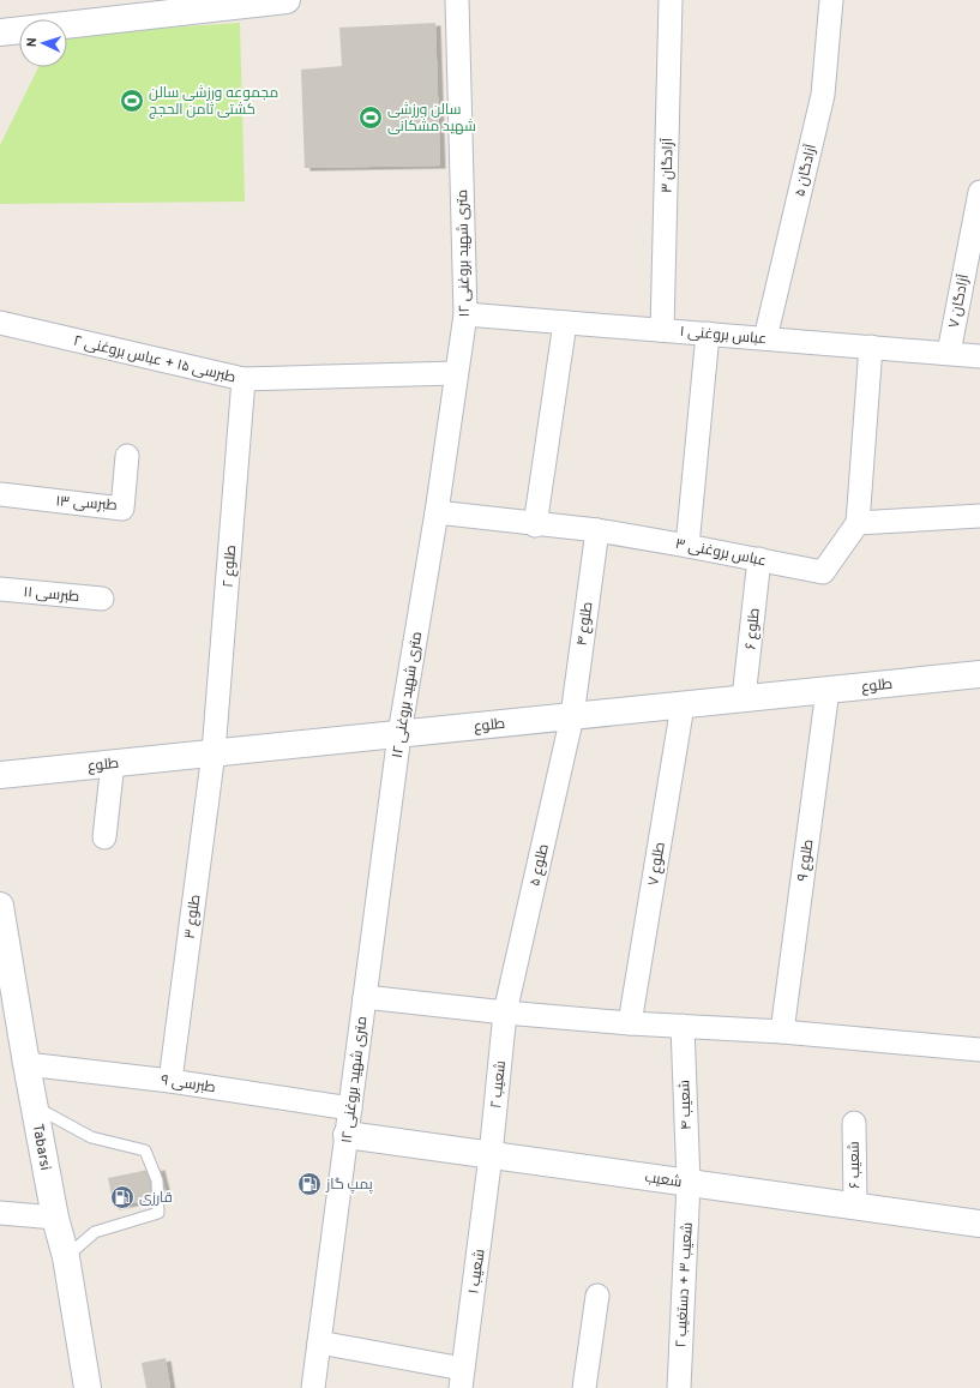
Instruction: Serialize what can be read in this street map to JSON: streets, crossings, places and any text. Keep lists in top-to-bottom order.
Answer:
{
  "streets": {
    "street": [
      "آزادگان ۳",
      "آزادگان ۵",
      "۱۲ متری شهید بروغنی",
      "آزادگان ۷",
      "عباس بروغنی ۱",
      "طبرسی ۱۵ + عباس بروغنی ۲",
      "طبرسی ۱۳",
      "عباس بروغنی ۳",
      "طلوع ۲",
      "طبرسی ۱۱",
      "طلوع ۴",
      "طلوع ۶",
      "طلوع",
      "طلوع ۹",
      "طلوع ۷",
      "طلوع ۵",
      "طلوع ۳",
      "طبرسی ۹",
      "شعیب ۲",
      "شعیب ۴",
      "Tabarsi",
      "شعیب ۶",
      "شعیب",
      "شعیب ۱",
      "شعیب ۳ + دستغیب ۲"
    ]
  },
  "crossings": [
    ["آزادگان ۳", "عباس بروغنی ۱"],
    ["آزادگان ۵", "عباس بروغنی ۱"],
    ["۱۲ متری شهید بروغنی", "عباس بروغنی ۱"],
    ["۱۲ متری شهید بروغنی", "طبرسی ۱۵ + عباس بروغنی ۲"],
    ["۱۲ متری شهید بروغنی", "عباس بروغنی ۳"],
    ["۱۲ متری شهید بروغنی", "طلوع"],
    ["۱۲ متری شهید بروغنی", "طبرسی ۹"],
    ["۱۲ متری شهید بروغنی", "شعیب"],
    ["آزادگان ۷", "عباس بروغنی ۱"],
    ["طبرسی ۱۵ + عباس بروغنی ۲", "طلوع ۲"],
    ["عباس بروغنی ۳", "طلوع ۴"],
    ["عباس بروغنی ۳", "طلوع ۶"],
    ["طلوع ۲", "طلوع"],
    ["طلوع ۲", "طلوع ۳"],
    ["طلوع ۴", "طلوع"],
    ["طلوع ۴", "طلوع ۵"],
    ["طلوع ۶", "طلوع"],
    ["طلوع", "طلوع ۹"],
    ["طلوع", "طلوع ۷"],
    ["طلوع", "طلوع ۵"],
    ["طلوع", "طلوع ۳"],
    ["طلوع ۵", "شعیب ۲"],
    ["طلوع ۳", "طبرسی ۹"],
    ["طبرسی ۹", "Tabarsi"],
    ["شعیب ۲", "شعیب"],
    ["شعیب ۲", "شعیب ۱"],
    ["شعیب ۴", "شعیب"],
    ["شعیب ۴", "شعیب ۳ + دستغیب ۲"],
    ["شعیب ۶", "شعیب"],
    ["شعیب", "شعیب ۱"],
    ["شعیب", "شعیب ۳ + دستغیب ۲"]
  ],
  "places": {
    "sports": ["مجموعه ورزشی سالن کشتی ثامن الحجج", "سالن ورزشی شهید مشکانی"],
    "fuel station": ["پمپ گاز", "قارزی"]
  },
  "north": "left"
}
